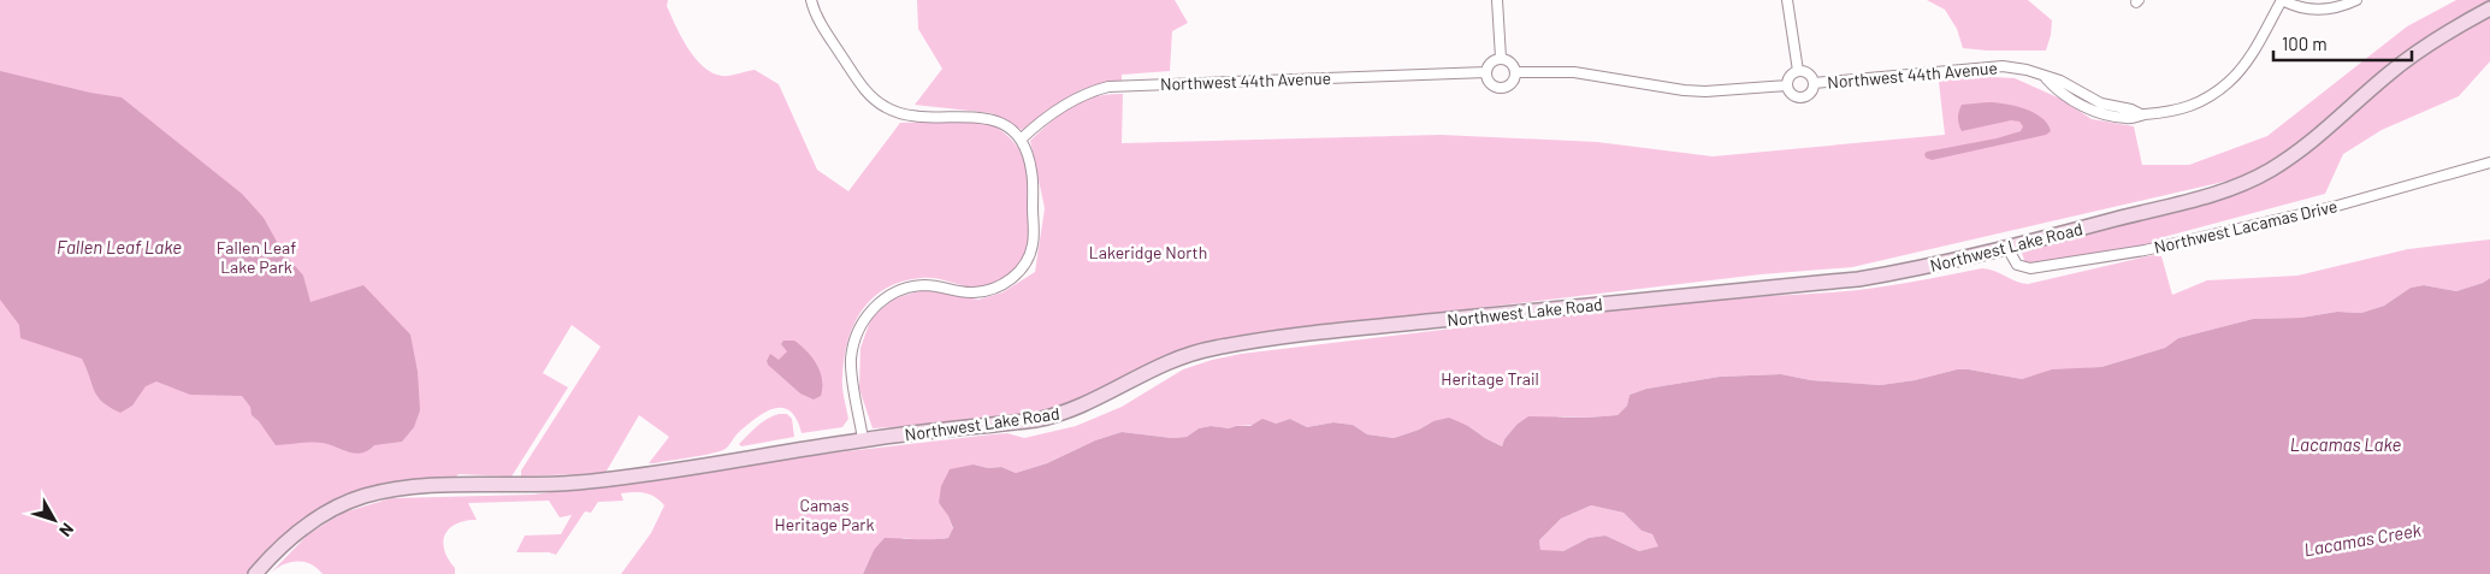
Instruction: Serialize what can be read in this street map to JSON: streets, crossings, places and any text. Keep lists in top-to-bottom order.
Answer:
{
  "streets": {
    "main road": ["Northwest Lake Road"],
    "street": ["Northwest 44th Avenue", "Northwest Lacamas Drive"]
  },
  "crossings": [
    ["Northwest Lacamas Drive", "Northwest Lake Road"]
  ],
  "water": ["Fallen Leaf Lake", "Lacamas Lake", "Lacamas Creek"],
  "parks": [
    "Fallen Leaf Lake Park",
    "Lakeridge North",
    "Heritage Trail",
    "Camas Heritage Park"
  ],
  "scale_bar": "100 m",
  "north": "bottom right"
}
